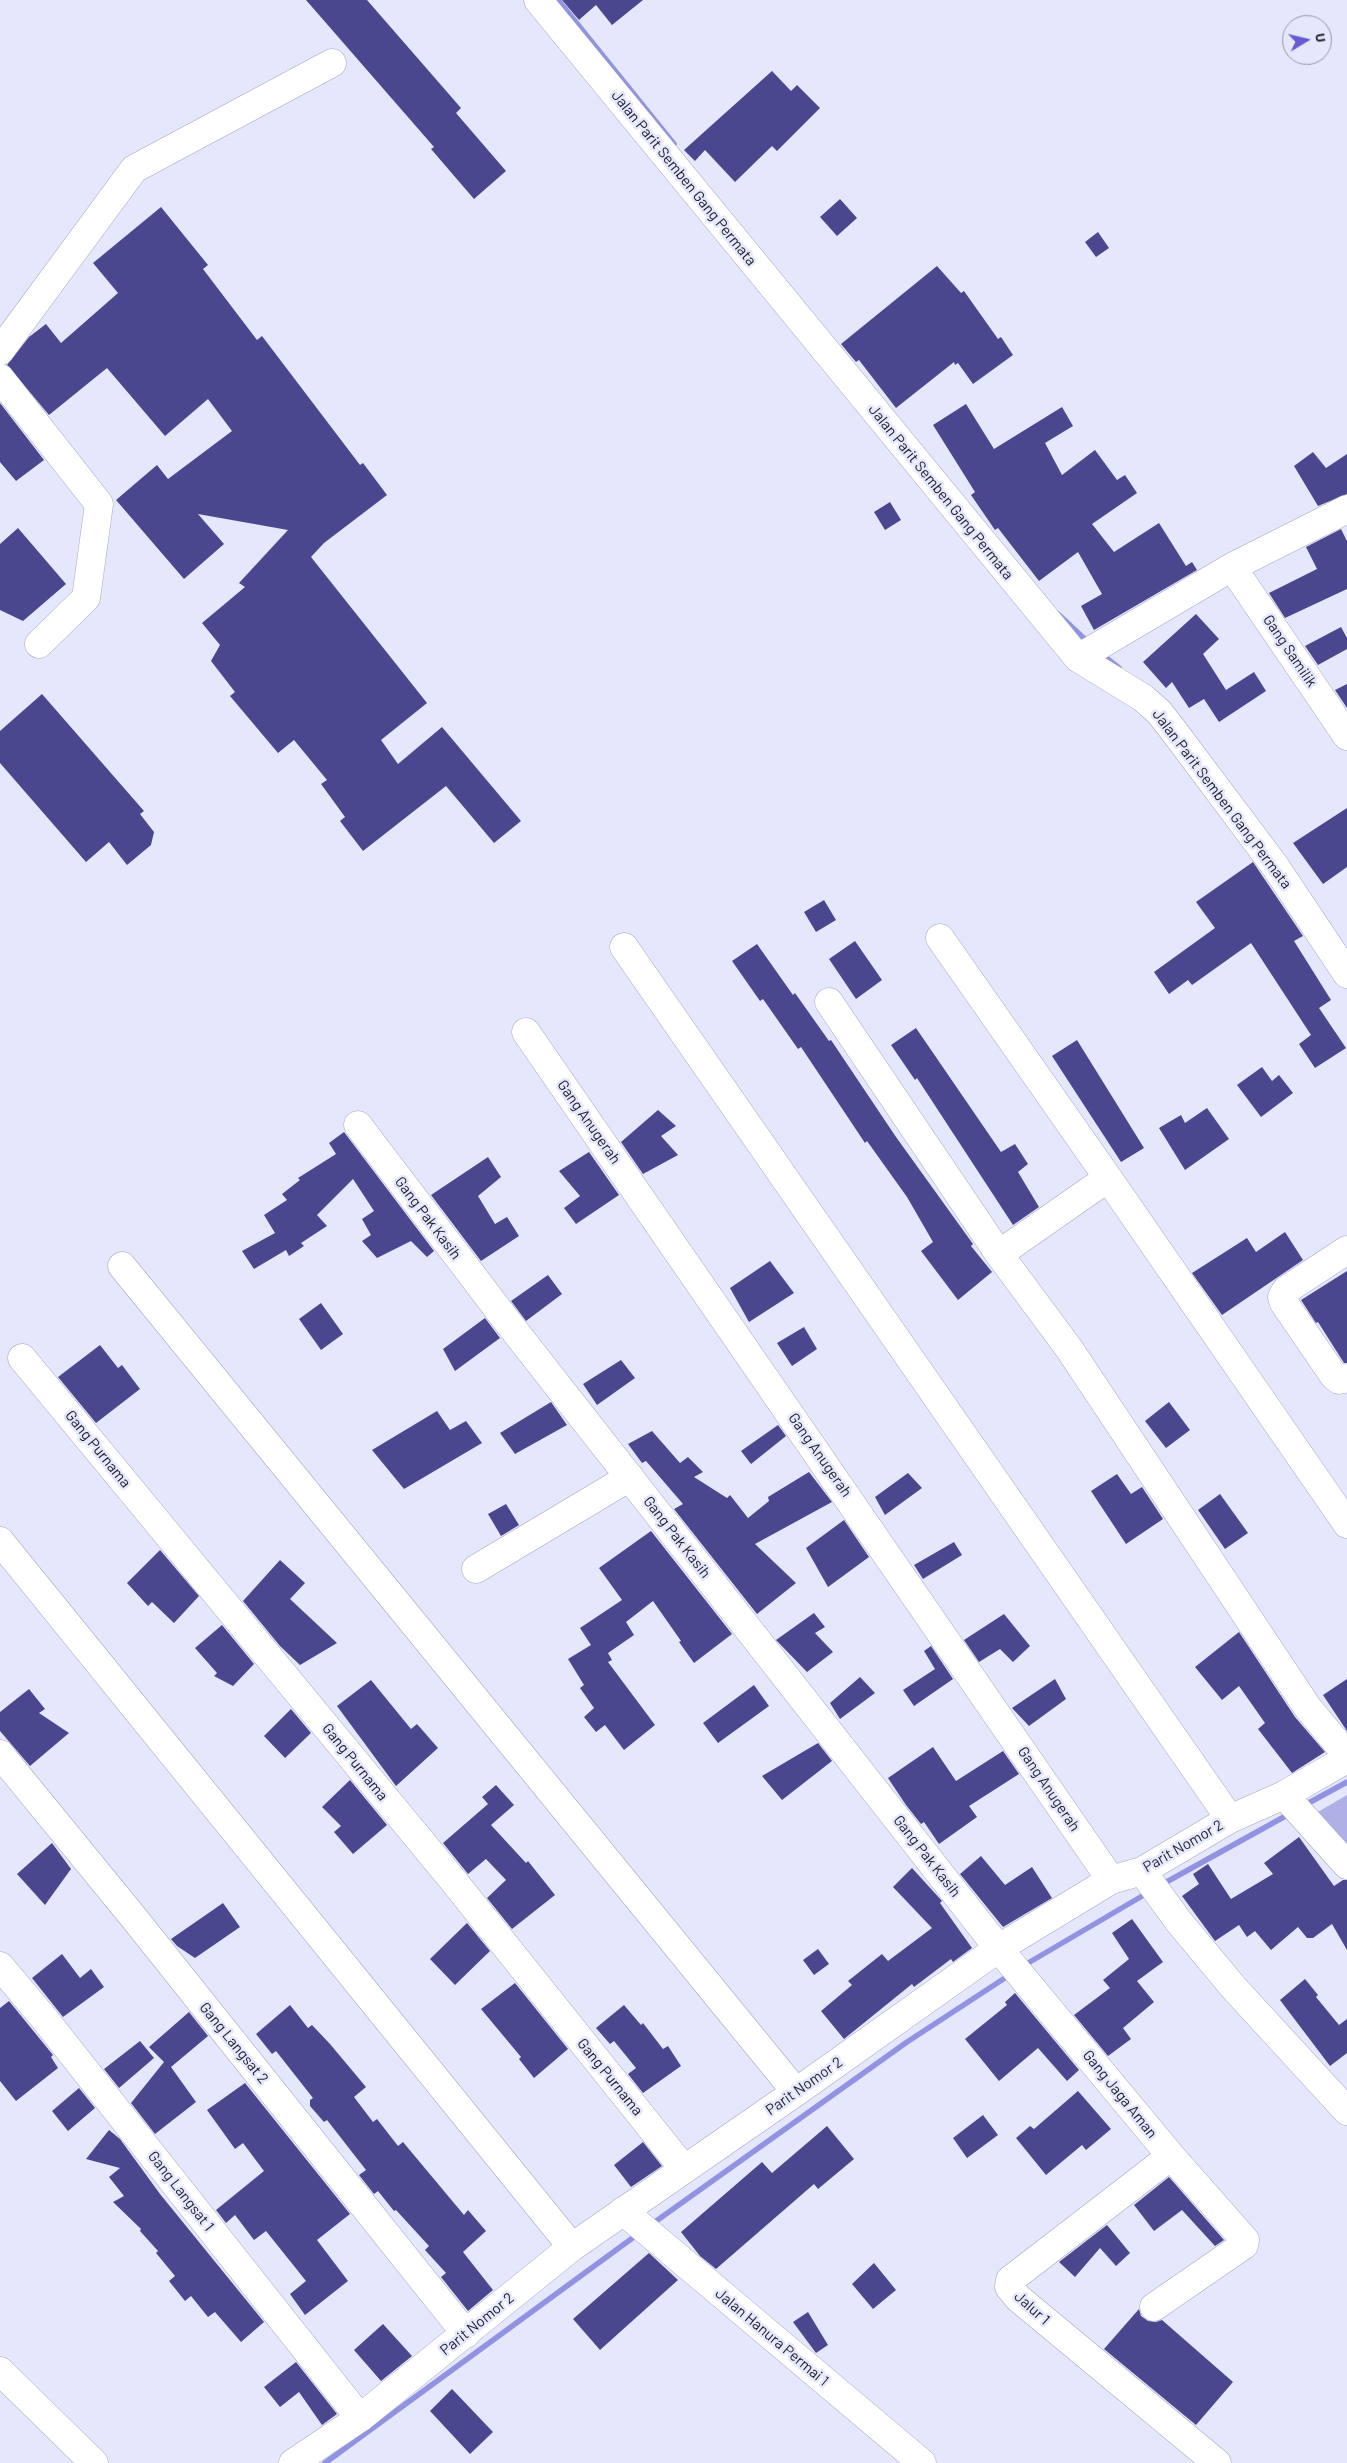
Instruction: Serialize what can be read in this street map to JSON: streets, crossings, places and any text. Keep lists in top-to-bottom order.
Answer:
{
  "streets": {
    "street": [
      "Jalan Parit Semben Gang Permata",
      "Gang Samilik",
      "Gang Anugerah",
      "Gang Pak Kasih",
      "Gang Purnama",
      "Parit Nomor 2",
      "Gang Langsat 2",
      "Gang Jaga Aman",
      "Gang Langsat 1",
      "Jalur 1",
      "Jalan Hanura Permai 1"
    ]
  },
  "crossings": [
    ["Gang Anugerah", "Parit Nomor 2"],
    ["Gang Pak Kasih", "Parit Nomor 2"],
    ["Gang Pak Kasih", "Gang Jaga Aman"],
    ["Gang Purnama", "Parit Nomor 2"],
    ["Parit Nomor 2", "Gang Langsat 2"],
    ["Parit Nomor 2", "Gang Jaga Aman"],
    ["Parit Nomor 2", "Gang Langsat 1"],
    ["Parit Nomor 2", "Jalan Hanura Permai 1"],
    ["Gang Jaga Aman", "Jalur 1"]
  ],
  "north": "right"
}
